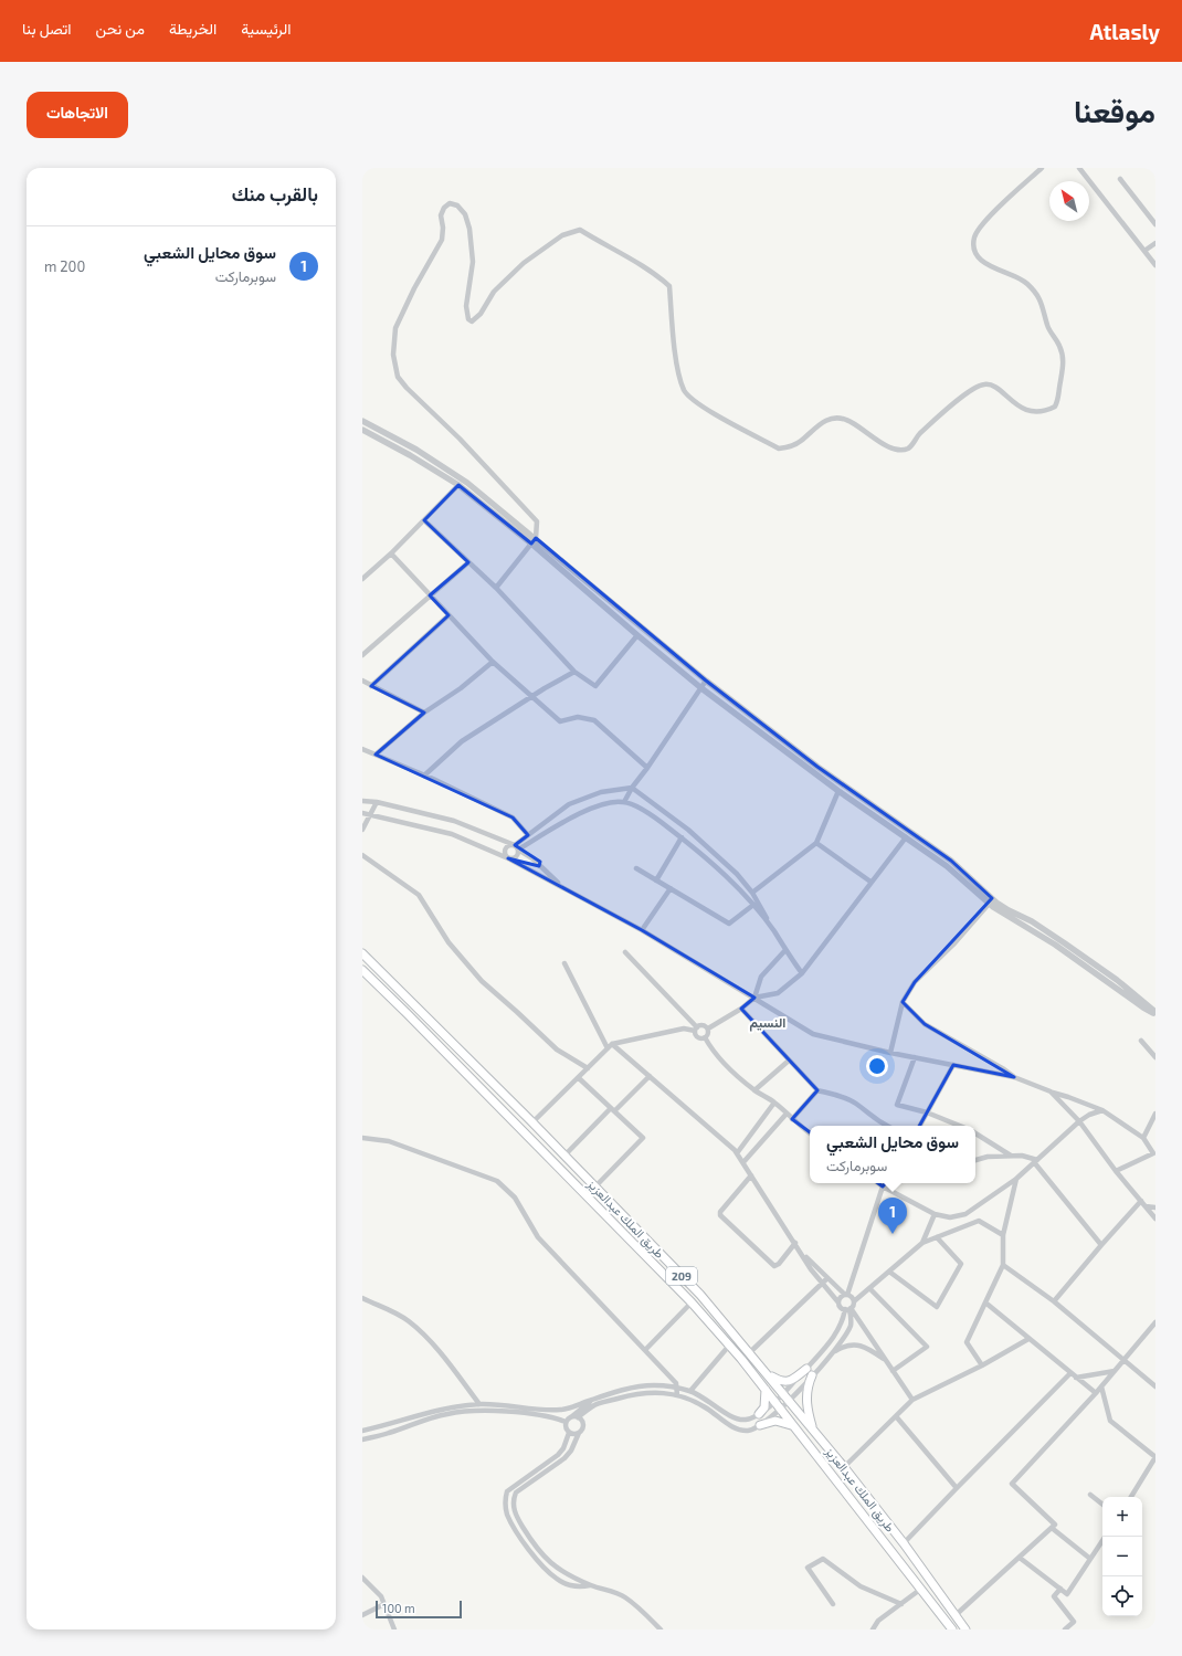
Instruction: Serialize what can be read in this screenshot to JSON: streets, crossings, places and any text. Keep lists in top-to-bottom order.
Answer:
{
  "streets": {
    "main road": ["طريق الملك عبدالعزيز", "209"]
  },
  "districts": ["النسيم"],
  "scale_bar": "100 m",
  "north": "top left",
  "page": {
    "header": "Atlasly",
    "nav": [
      "الرئيسية",
      "الخريطة",
      "من نحن",
      "اتصل بنا"
    ],
    "title": "موقعنا",
    "buttons": "الاتجاهات",
    "heading": "بالقرب منك",
    "list": [
      {
        "mark": "1",
        "name": "سوق محايل الشعبي",
        "note": "سوبرماركت",
        "value": "200 m"
      }
    ],
    "popup": ["سوق محايل الشعبي", "سوبرماركت"],
    "pins": "1",
    "map_buttons": ["+", "−"],
    "scale": "100 m"
  }
}
